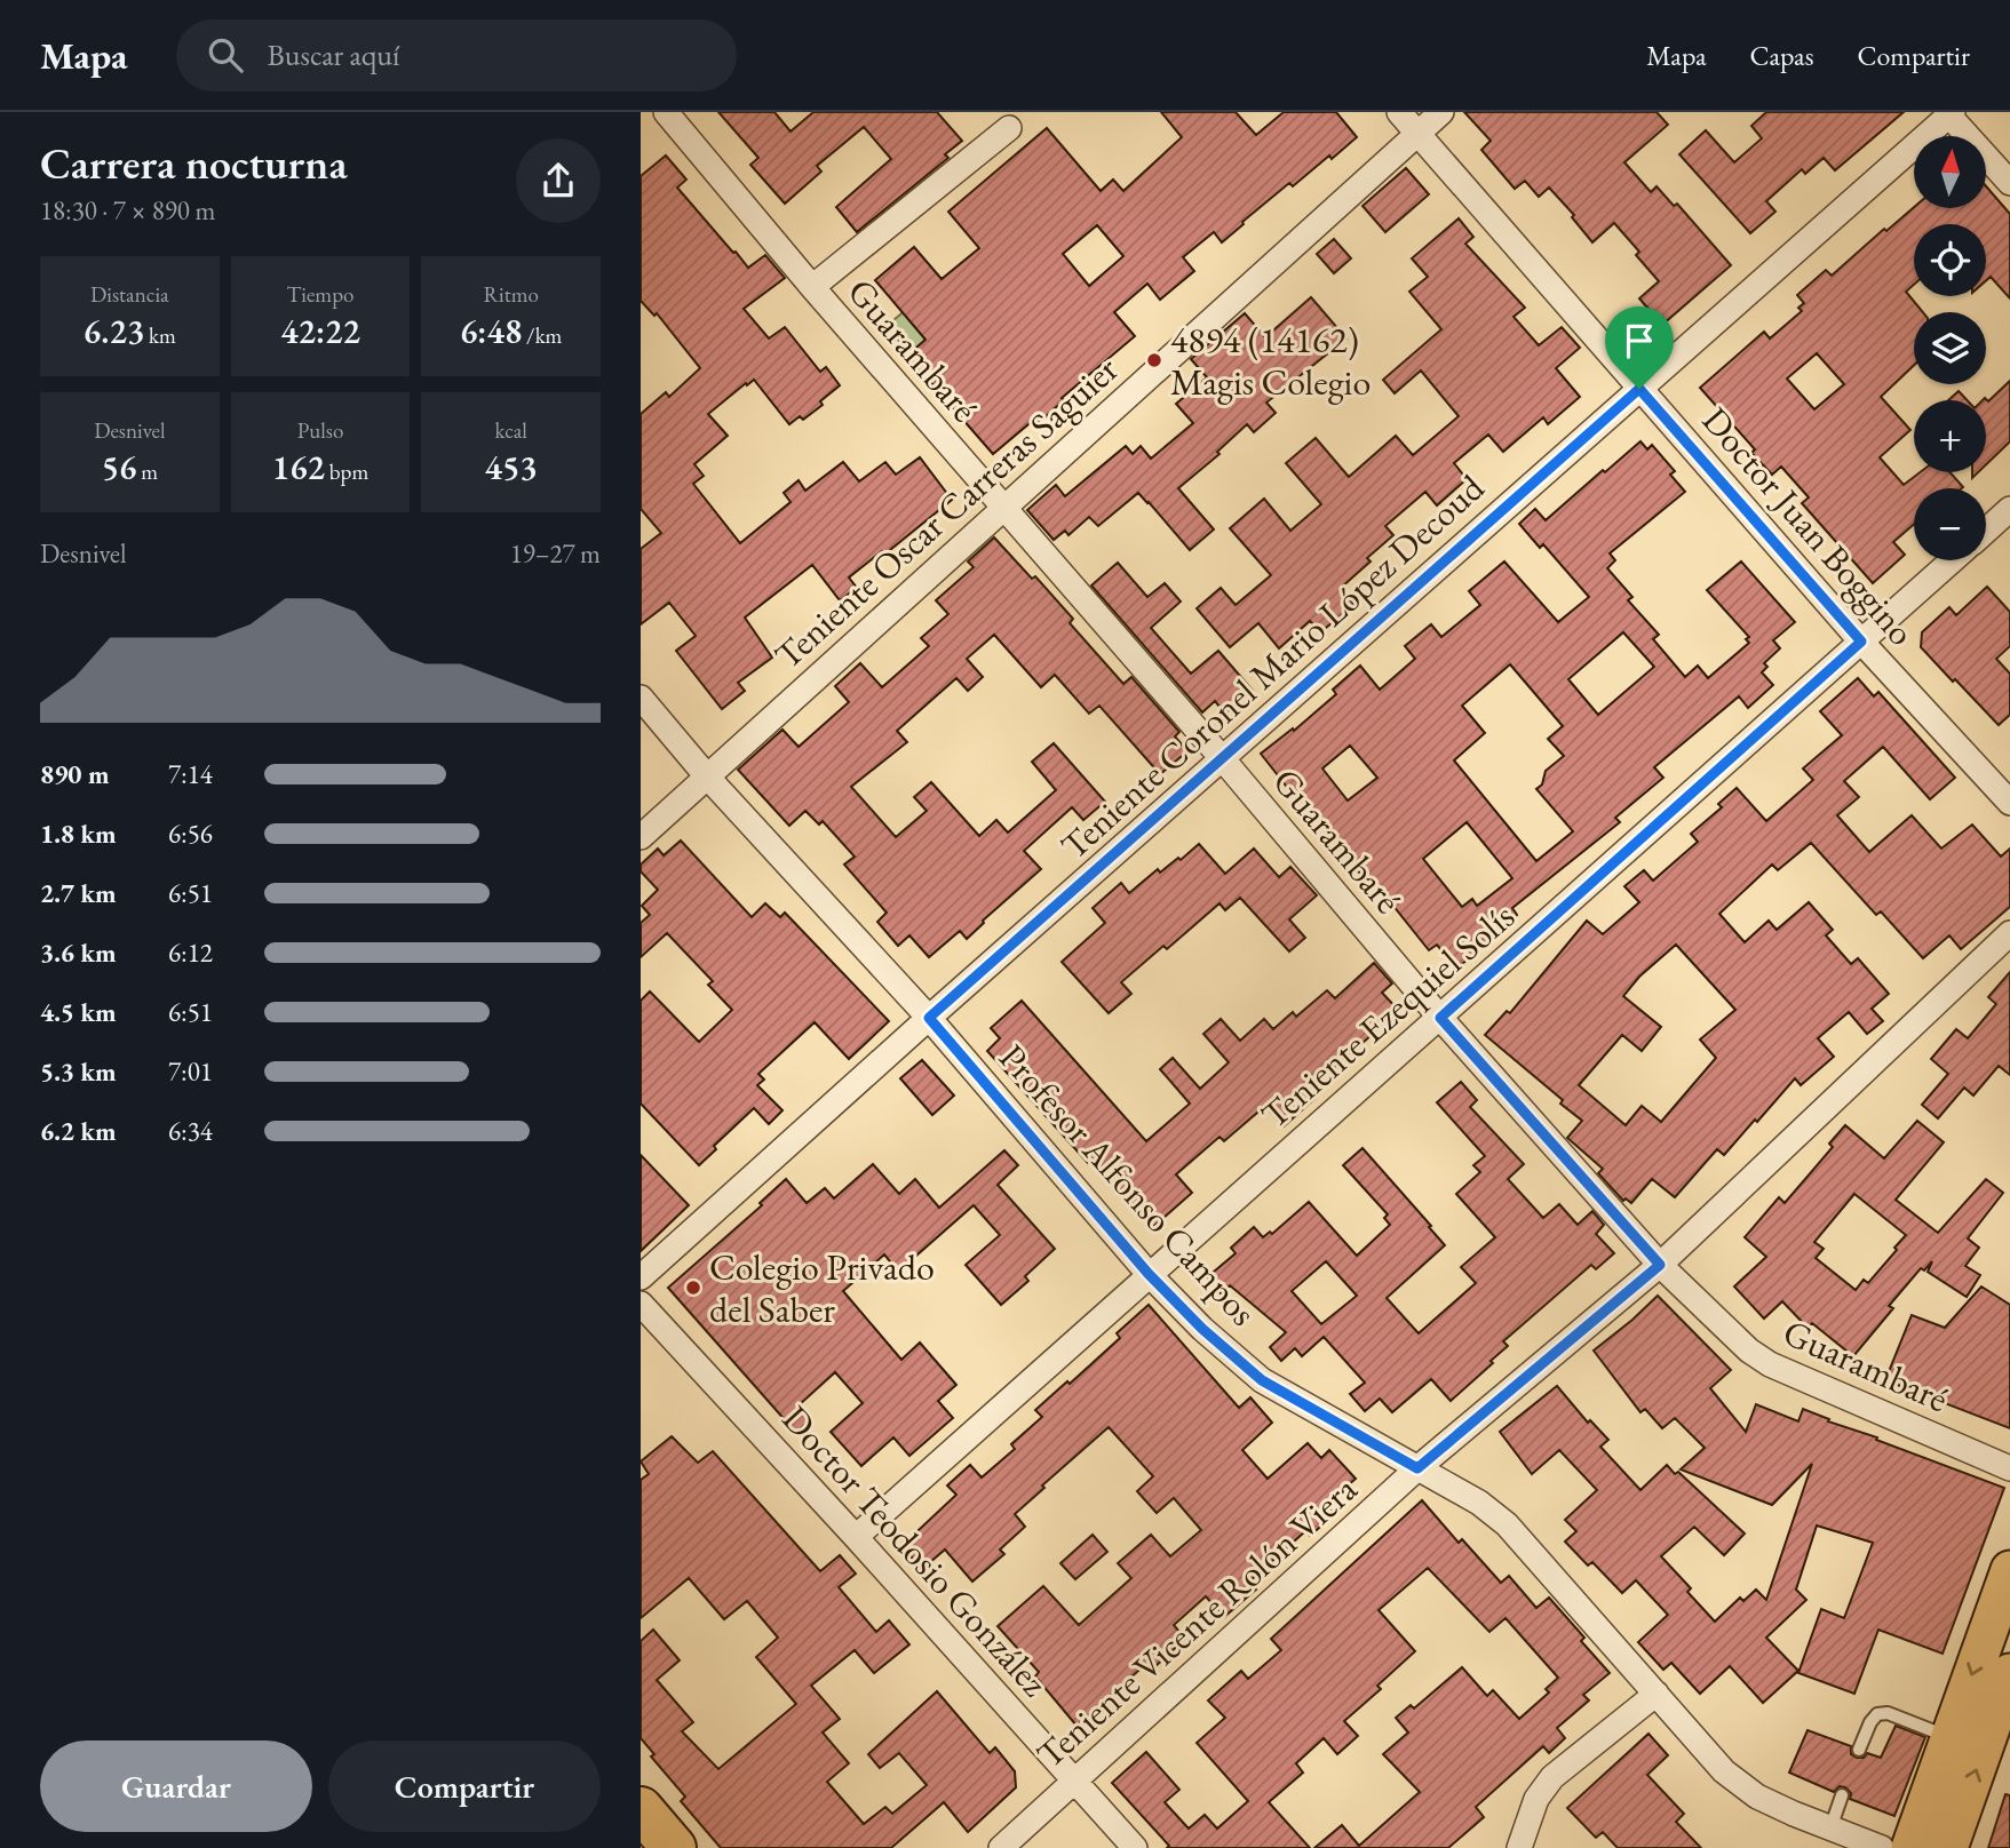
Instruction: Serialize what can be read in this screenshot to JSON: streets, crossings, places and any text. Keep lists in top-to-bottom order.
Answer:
{
  "streets": {
    "street": [
      "Guarambaré",
      "Teniente Oscar Carreras Saguier",
      "Doctor Juan Boggino",
      "Teniente Coronel Mario López Decoud",
      "Teniente Ezequiel Solís",
      "Profesor Alfonso Campos",
      "Doctor Teodosio González",
      "Teniente Vicente Rolón Viera"
    ]
  },
  "crossings": [
    ["Guarambaré", "Teniente Oscar Carreras Saguier"],
    ["Guarambaré", "Teniente Coronel Mario López Decoud"],
    ["Guarambaré", "Teniente Ezequiel Solís"],
    ["Guarambaré", "Teniente Vicente Rolón Viera"],
    ["Teniente Oscar Carreras Saguier", "Doctor Juan Boggino"],
    ["Teniente Oscar Carreras Saguier", "Profesor Alfonso Campos"],
    ["Doctor Juan Boggino", "Teniente Coronel Mario López Decoud"],
    ["Doctor Juan Boggino", "Teniente Ezequiel Solís"],
    ["Teniente Coronel Mario López Decoud", "Profesor Alfonso Campos"],
    ["Teniente Ezequiel Solís", "Profesor Alfonso Campos"],
    ["Teniente Ezequiel Solís", "Doctor Teodosio González"],
    ["Profesor Alfonso Campos", "Teniente Vicente Rolón Viera"],
    ["Doctor Teodosio González", "Teniente Vicente Rolón Viera"]
  ],
  "places": ["4894 (14162) Magis Colegio", "Colegio Privado del Saber"],
  "north": "top",
  "page": {
    "header": "Mapa",
    "search": "Buscar aquí",
    "nav": ["Mapa", "Capas", "Compartir"],
    "heading": ["Carrera nocturna", "18:30 · 7 × 890 m"],
    "map_buttons": ["+", "−"],
    "stats": [
      ["Distancia", "6.23 km"],
      ["Tiempo", "42:22"],
      ["Ritmo", "6:48 /km"],
      ["Desnivel", "56 m"],
      ["Pulso", "162 bpm"],
      ["kcal", "453"]
    ],
    "chart": ["Desnivel", "19–27 m"],
    "list": [
      {
        "name": "890 m",
        "note": "7:14"
      },
      {
        "name": "1.8 km",
        "note": "6:56"
      },
      {
        "name": "2.7 km",
        "note": "6:51"
      },
      {
        "name": "3.6 km",
        "note": "6:12"
      },
      {
        "name": "4.5 km",
        "note": "6:51"
      },
      {
        "name": "5.3 km",
        "note": "7:01"
      },
      {
        "name": "6.2 km",
        "note": "6:34"
      }
    ],
    "buttons": ["Guardar", "Compartir"]
  }
}
